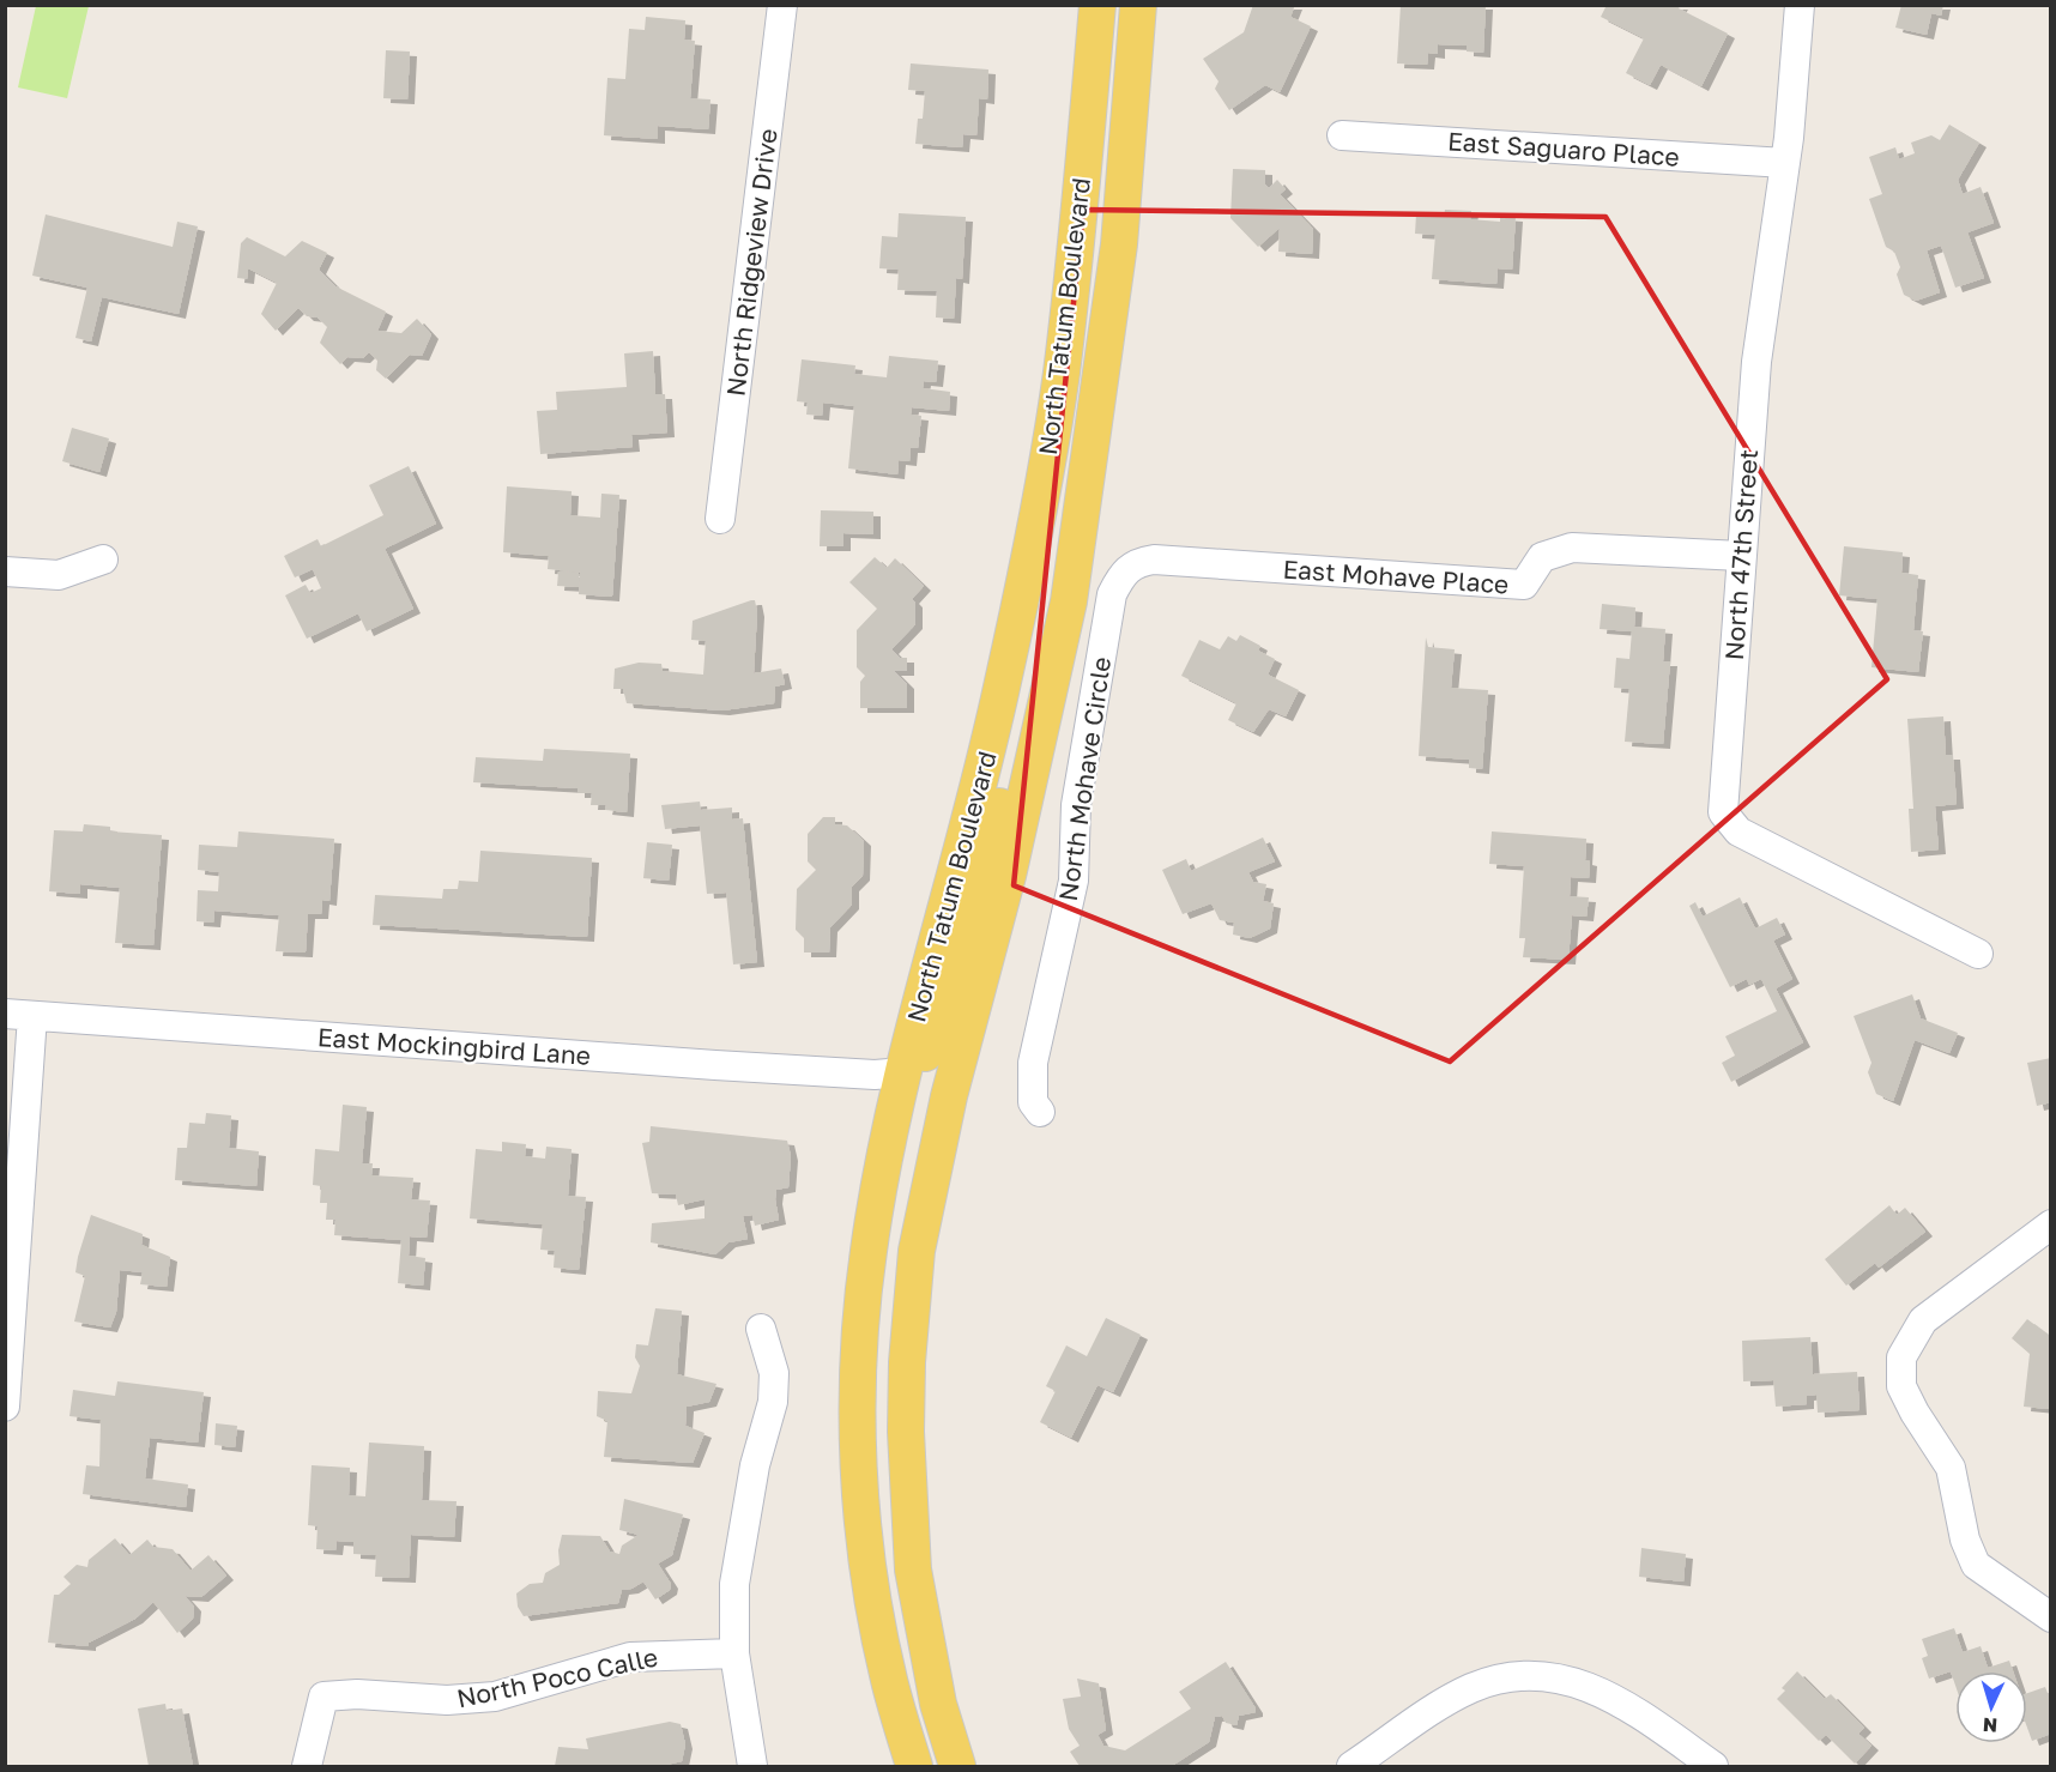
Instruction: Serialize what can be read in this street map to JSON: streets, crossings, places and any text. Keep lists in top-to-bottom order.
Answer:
{
  "streets": {
    "main road": ["North Tatum Boulevard"],
    "street": [
      "East Saguaro Place",
      "North Ridgeview Drive",
      "North 47th Street",
      "East Mohave Place",
      "North Mohave Circle",
      "East Mockingbird Lane",
      "North Poco Calle"
    ]
  },
  "crossings": [
    ["East Saguaro Place", "North 47th Street"],
    ["North Tatum Boulevard", "East Mockingbird Lane"],
    ["North 47th Street", "East Mohave Place"],
    ["East Mohave Place", "North Mohave Circle"]
  ],
  "north": "bottom"
}
